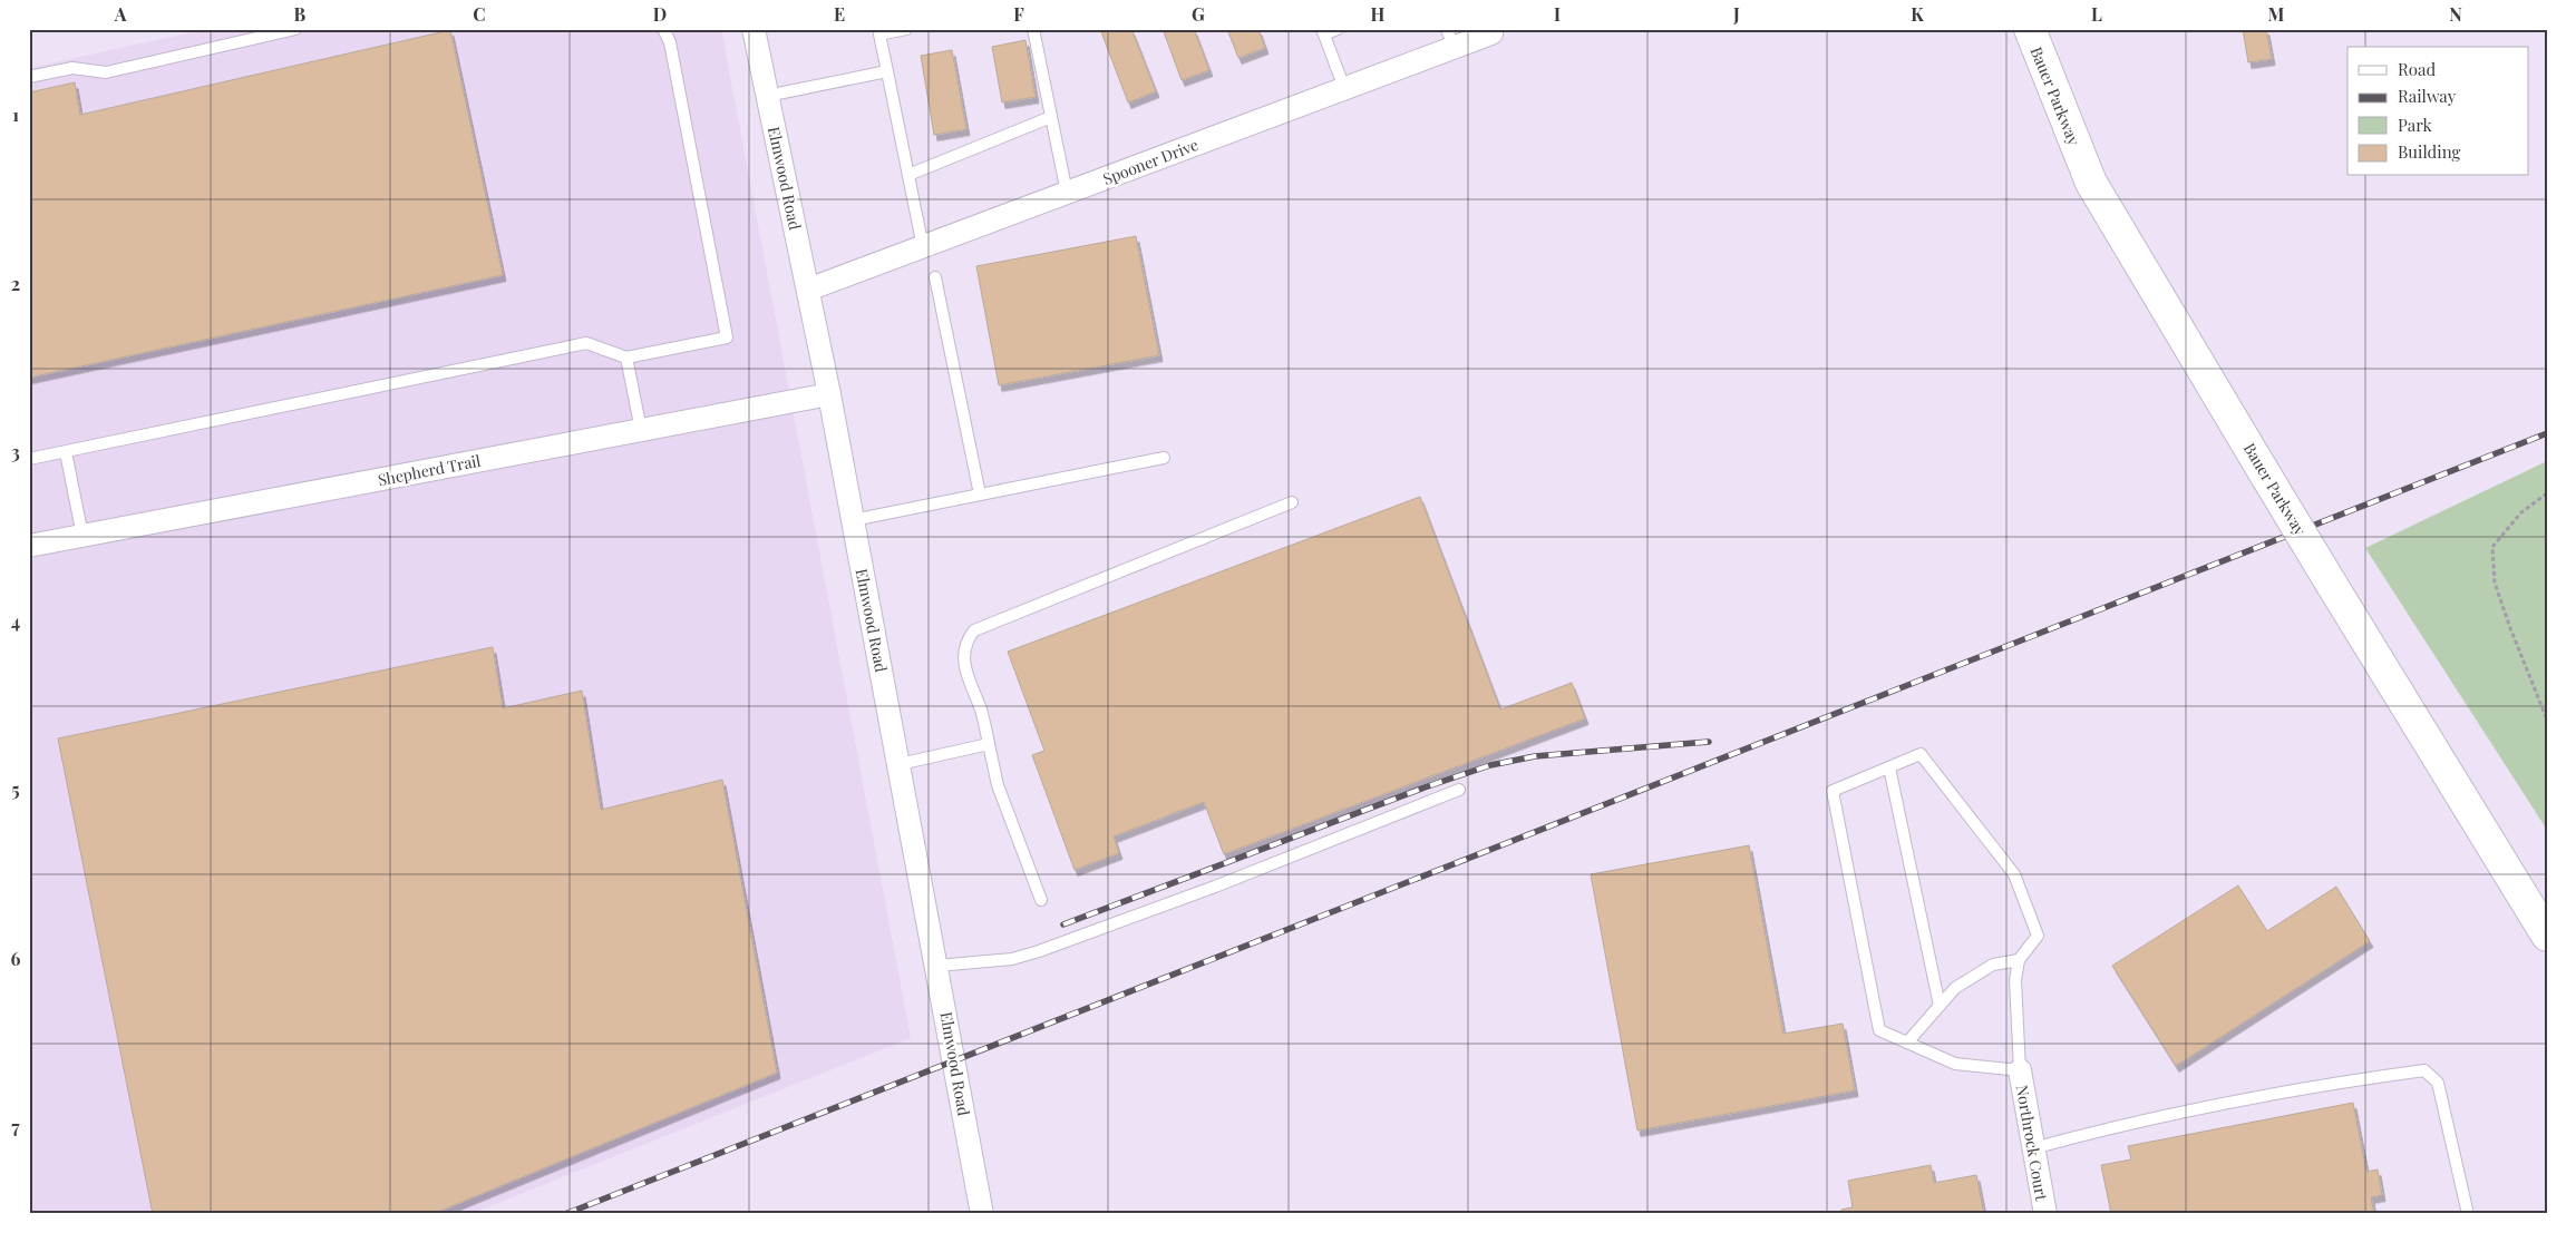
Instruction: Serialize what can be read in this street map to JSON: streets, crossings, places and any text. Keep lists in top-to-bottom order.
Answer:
{
  "streets": {
    "main road": ["Bauer Parkway"],
    "street": [
      "Spooner Drive",
      "Elmwood Road",
      "Shepherd Trail",
      "Northrock Court"
    ]
  },
  "crossings": [
    ["Spooner Drive", "Elmwood Road"],
    ["Elmwood Road", "Shepherd Trail"]
  ],
  "legend": [
    "Road",
    "Railway",
    "Park",
    "Building"
  ],
  "grid": {
    "columns": [
      "A",
      "B",
      "C",
      "D",
      "E",
      "F",
      "G",
      "H",
      "I",
      "J",
      "K",
      "L",
      "M",
      "N"
    ],
    "rows": [
      "1",
      "2",
      "3",
      "4",
      "5",
      "6",
      "7"
    ]
  }
}
